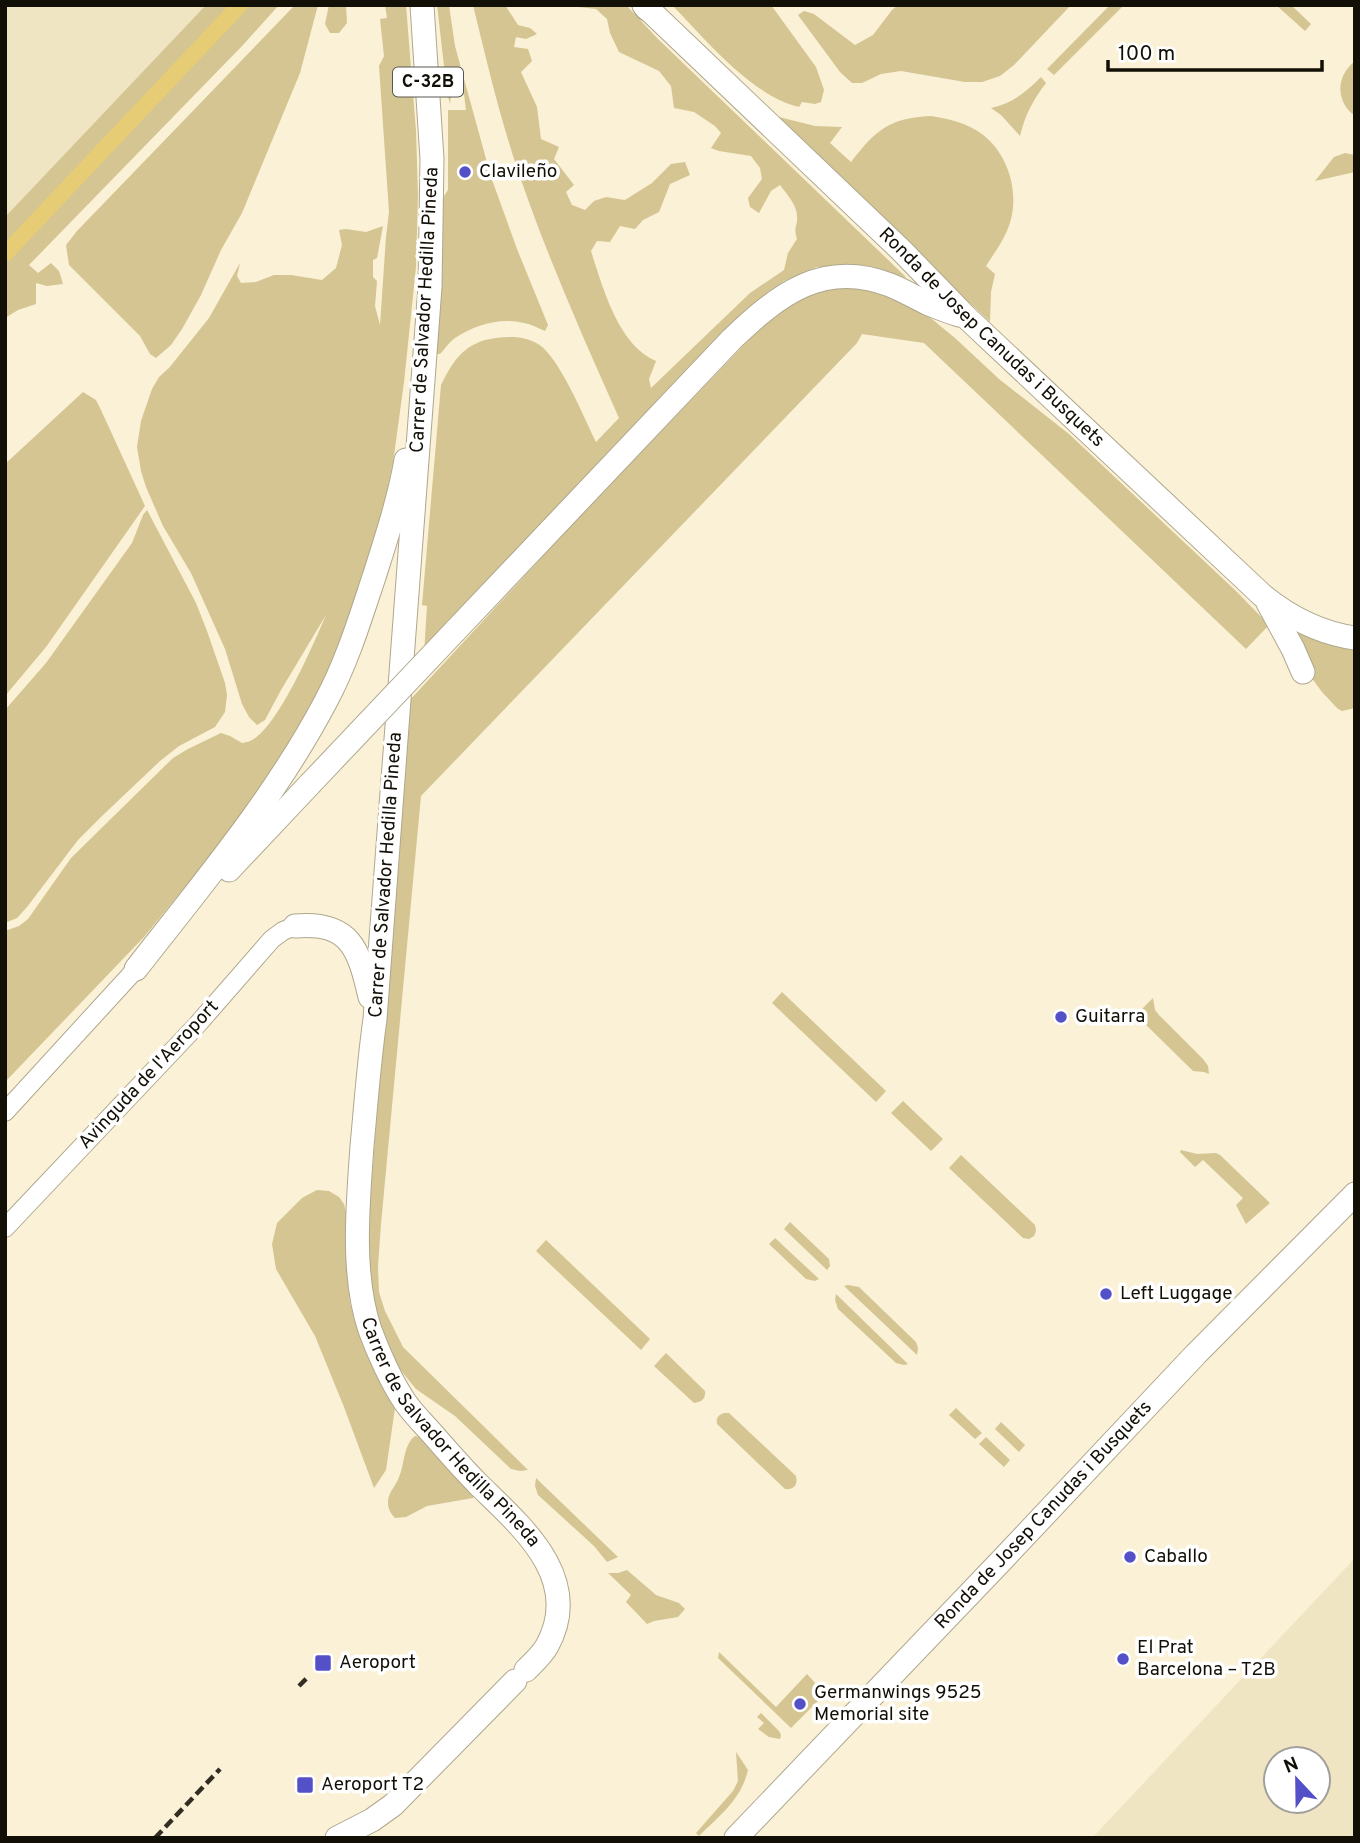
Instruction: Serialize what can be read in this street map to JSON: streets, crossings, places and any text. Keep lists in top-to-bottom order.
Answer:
{
  "streets": {
    "main road": ["C-32B", "Carrer de Salvador Hedilla Pineda", "Ronda de Josep Canudas i Busquets"],
    "street": ["Avinguda de l'Aeroport"]
  },
  "places": {
    "other": [
      "Clavileño",
      "Guitarra",
      "Left Luggage",
      "Caballo",
      "El Prat Barcelona – T2B",
      "Germanwings 9525 Memorial site"
    ],
    "transit": ["Aeroport", "Aeroport T2"]
  },
  "scale_bar": "100 m",
  "north": "top"
}
